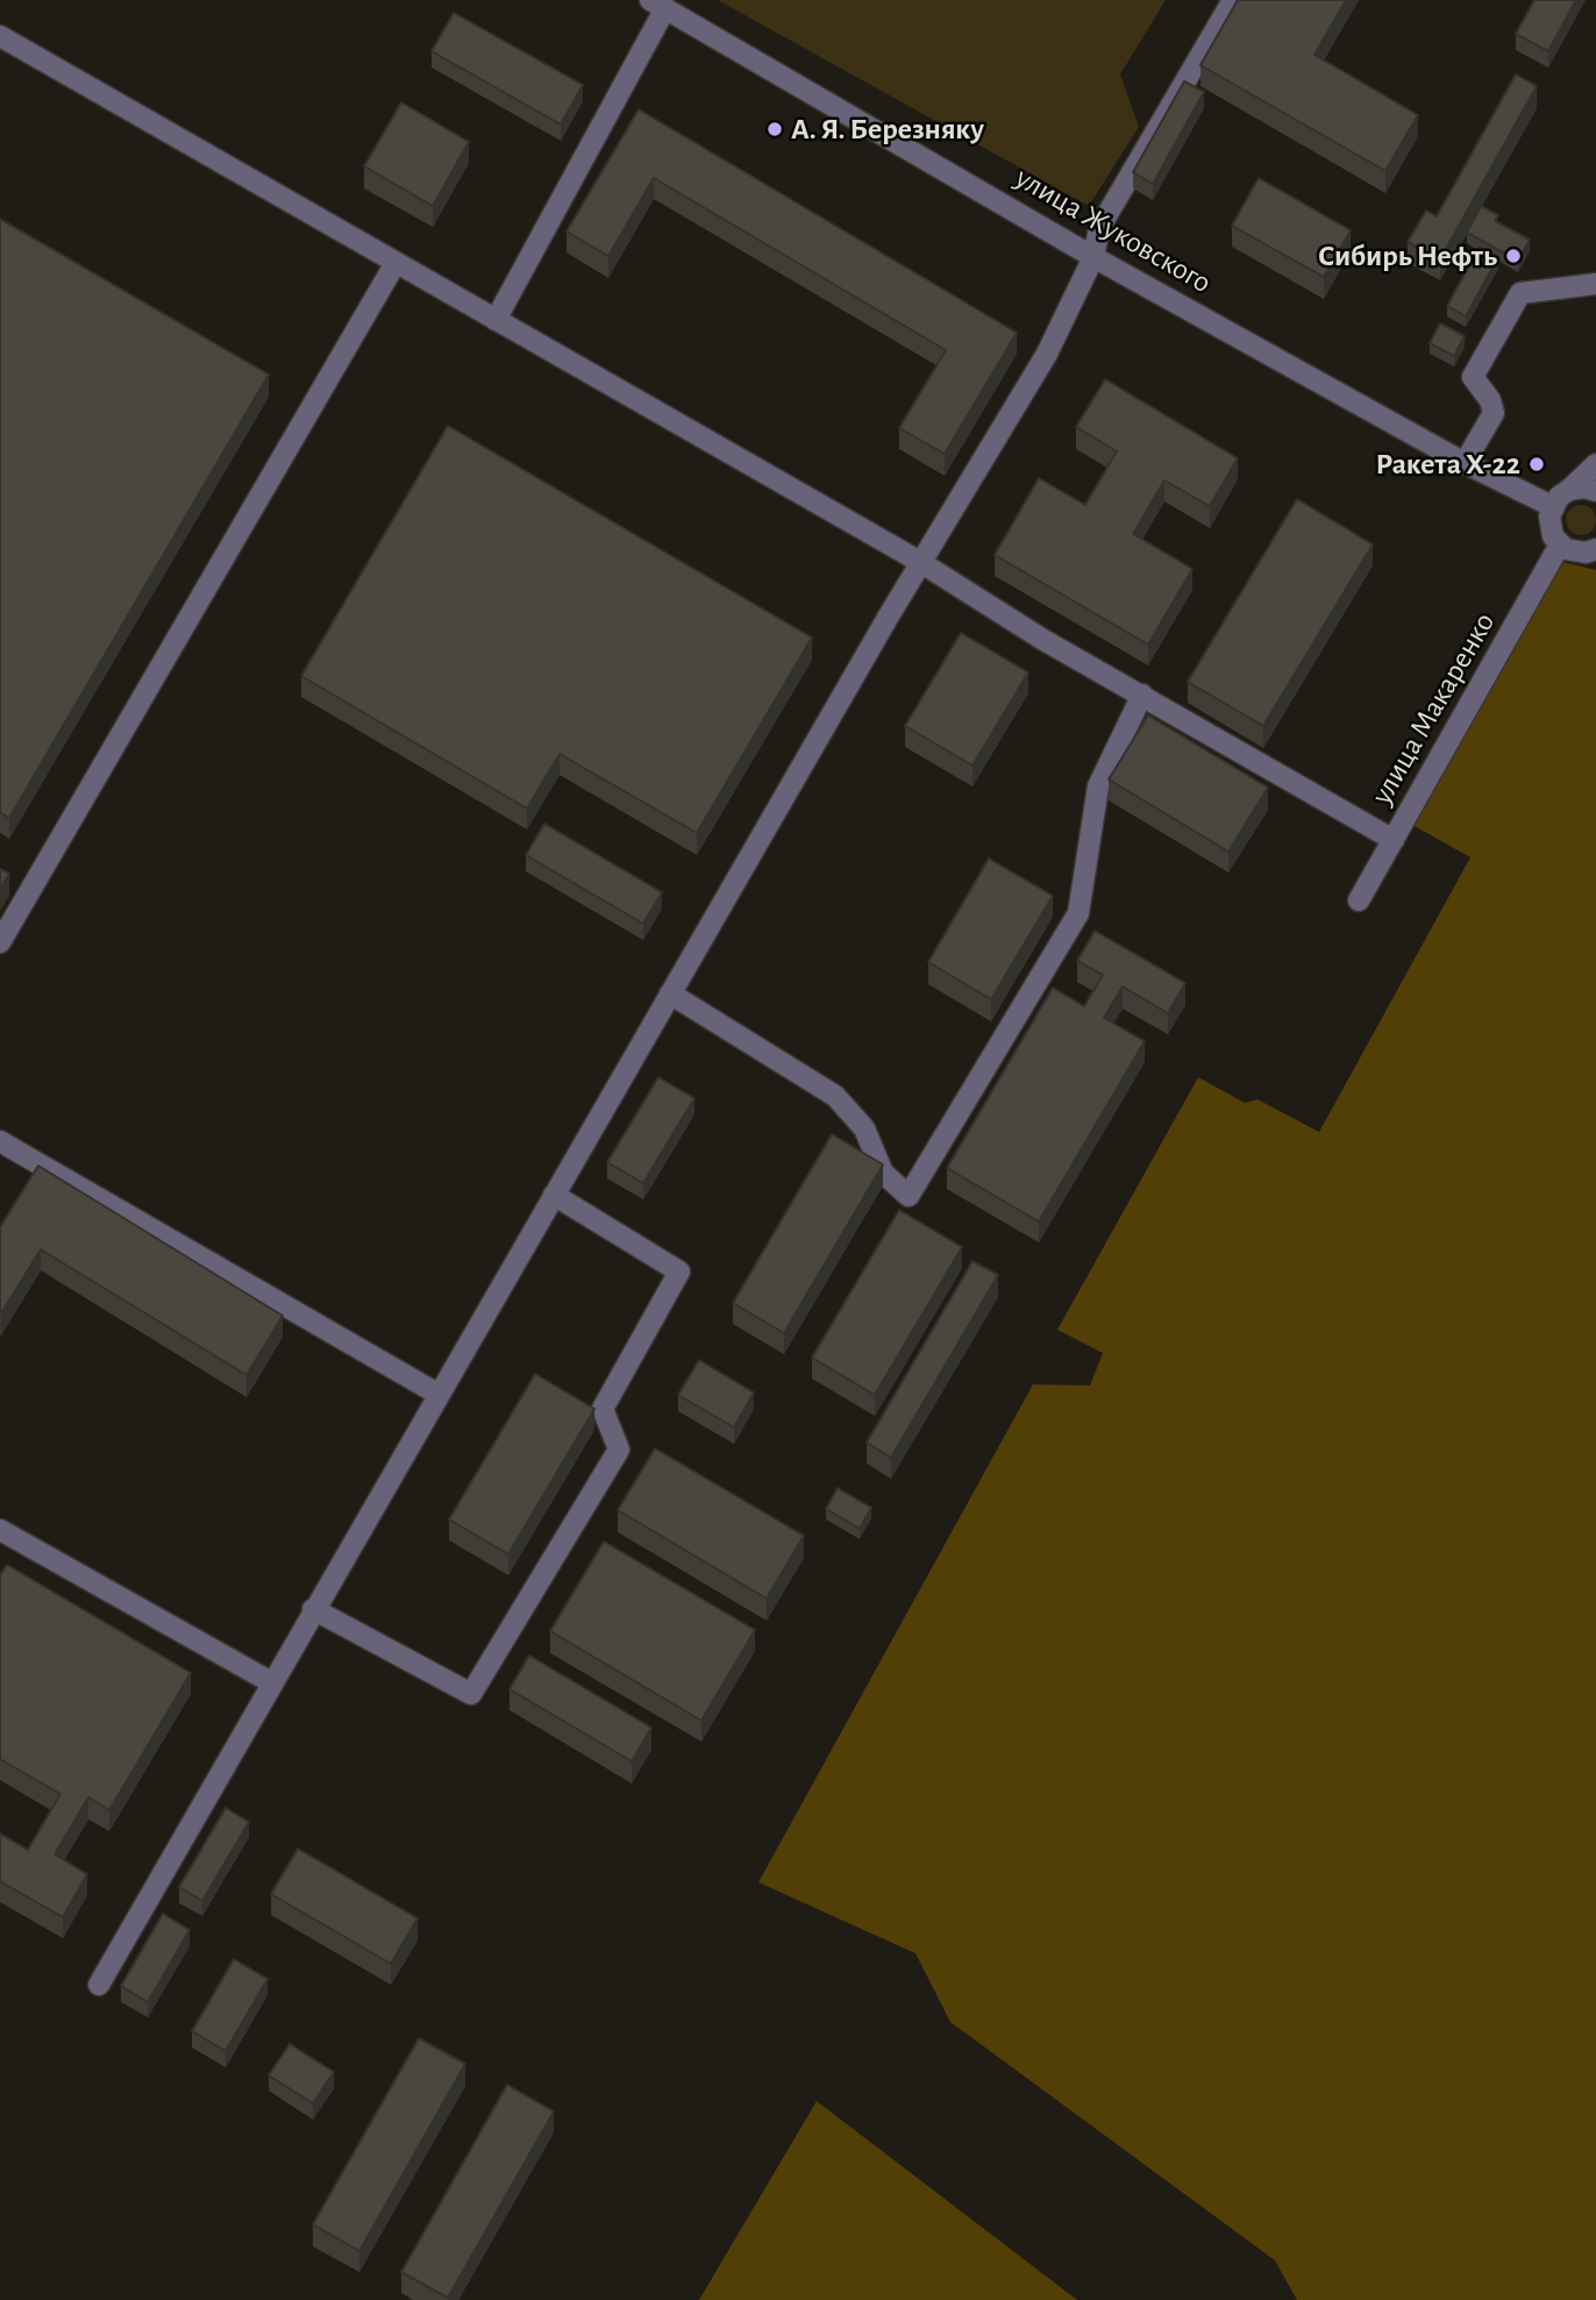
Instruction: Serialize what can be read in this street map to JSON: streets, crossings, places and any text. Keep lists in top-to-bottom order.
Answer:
{
  "streets": {
    "street": ["улица Жуковского", "улица Макаренко"]
  },
  "places": ["А. Я. Березняку", "Сибирь Нефть", "Ракета Х-22"]
}
